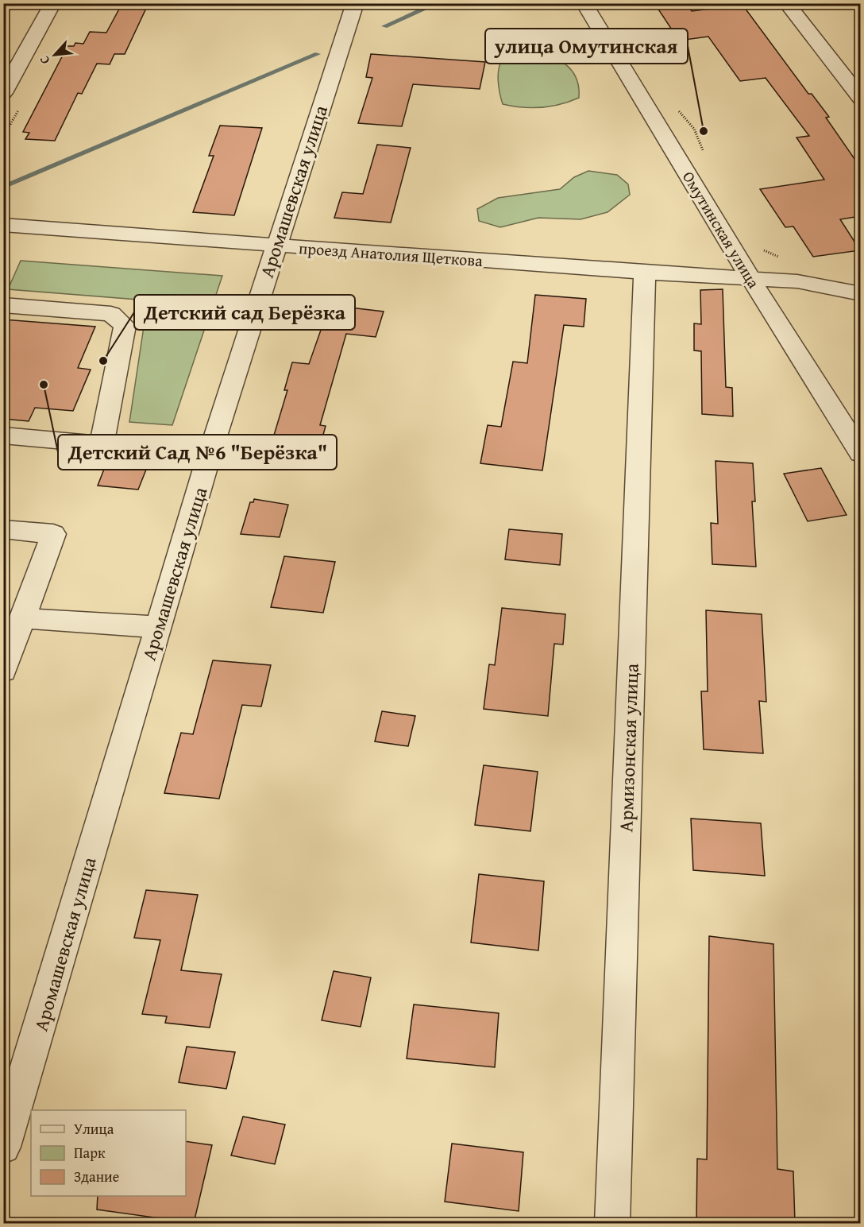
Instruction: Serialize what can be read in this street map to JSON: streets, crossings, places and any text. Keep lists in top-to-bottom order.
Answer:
{
  "streets": {
    "street": [
      "Аромашевская улица",
      "Омутинская улица",
      "проезд Анатолия Щеткова",
      "Армизонская улица"
    ]
  },
  "crossings": [
    ["Аромашевская улица", "проезд Анатолия Щеткова"],
    ["Омутинская улица", "проезд Анатолия Щеткова"],
    ["проезд Анатолия Щеткова", "Армизонская улица"]
  ],
  "places": ["улица Омутинская", "Детский сад Берёзка", "Детский Сад №6 \"Берёзка\""],
  "legend": ["Улица", "Парк", "Здание"],
  "north": "bottom left"
}
